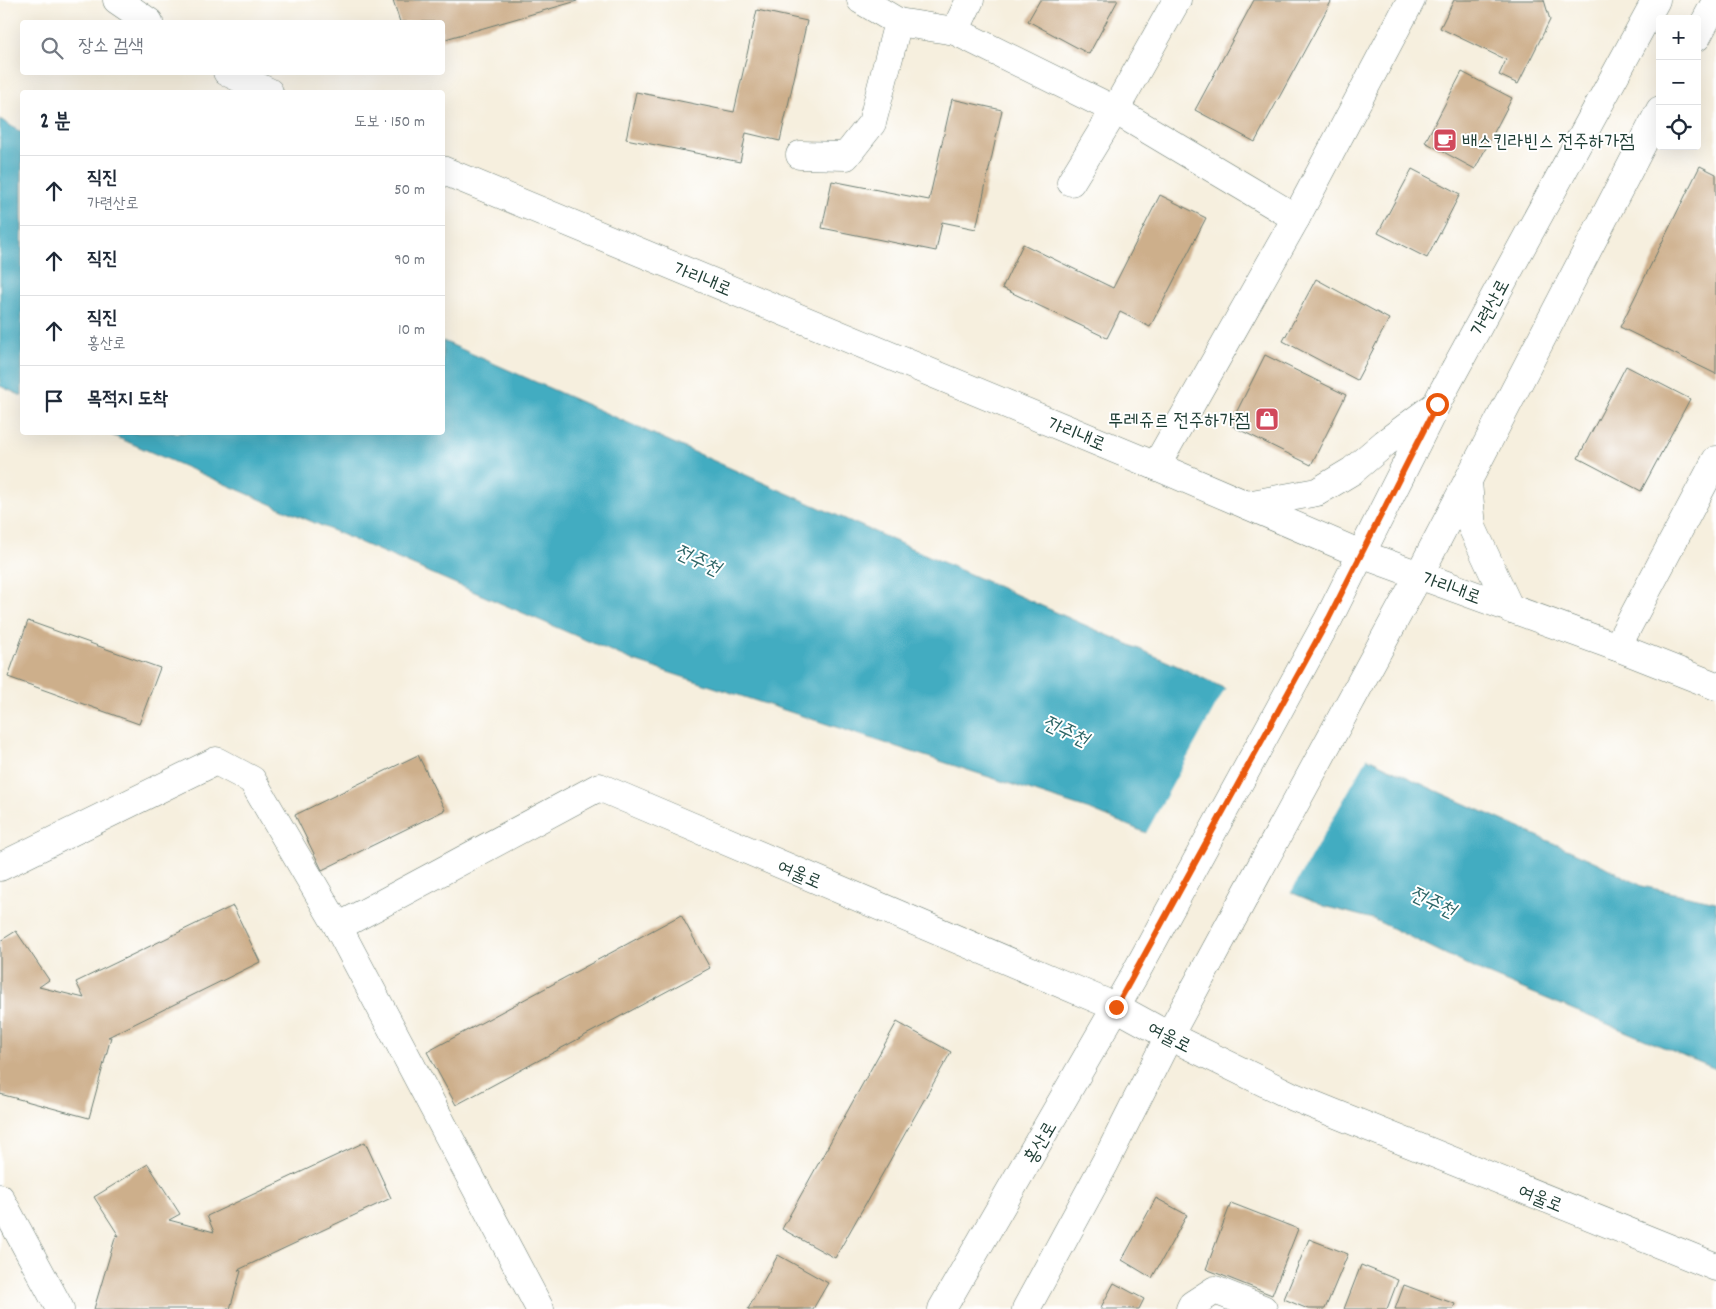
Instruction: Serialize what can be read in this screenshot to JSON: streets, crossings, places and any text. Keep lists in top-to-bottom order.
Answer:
{
  "streets": {
    "street": [
      "가리내로",
      "가련산로",
      "여울로",
      "홍산로"
    ]
  },
  "crossings": [
    ["가리내로", "가련산로"],
    ["가련산로", "홍산로"],
    ["여울로", "홍산로"]
  ],
  "water": ["전주천"],
  "places": {
    "cafe": ["배스킨라빈스 전주하가점"],
    "shop": ["뚜레쥬르 전주하가점"]
  },
  "page": {
    "map_buttons": ["+", "−"],
    "search": "장소 검색",
    "heading": ["2 분", "도보 · 150 m"],
    "list": [
      ["직진", "가련산로", "50 m"],
      ["직진", "90 m"],
      ["직진", "홍산로", "10 m"],
      "목적지 도착"
    ]
  }
}
